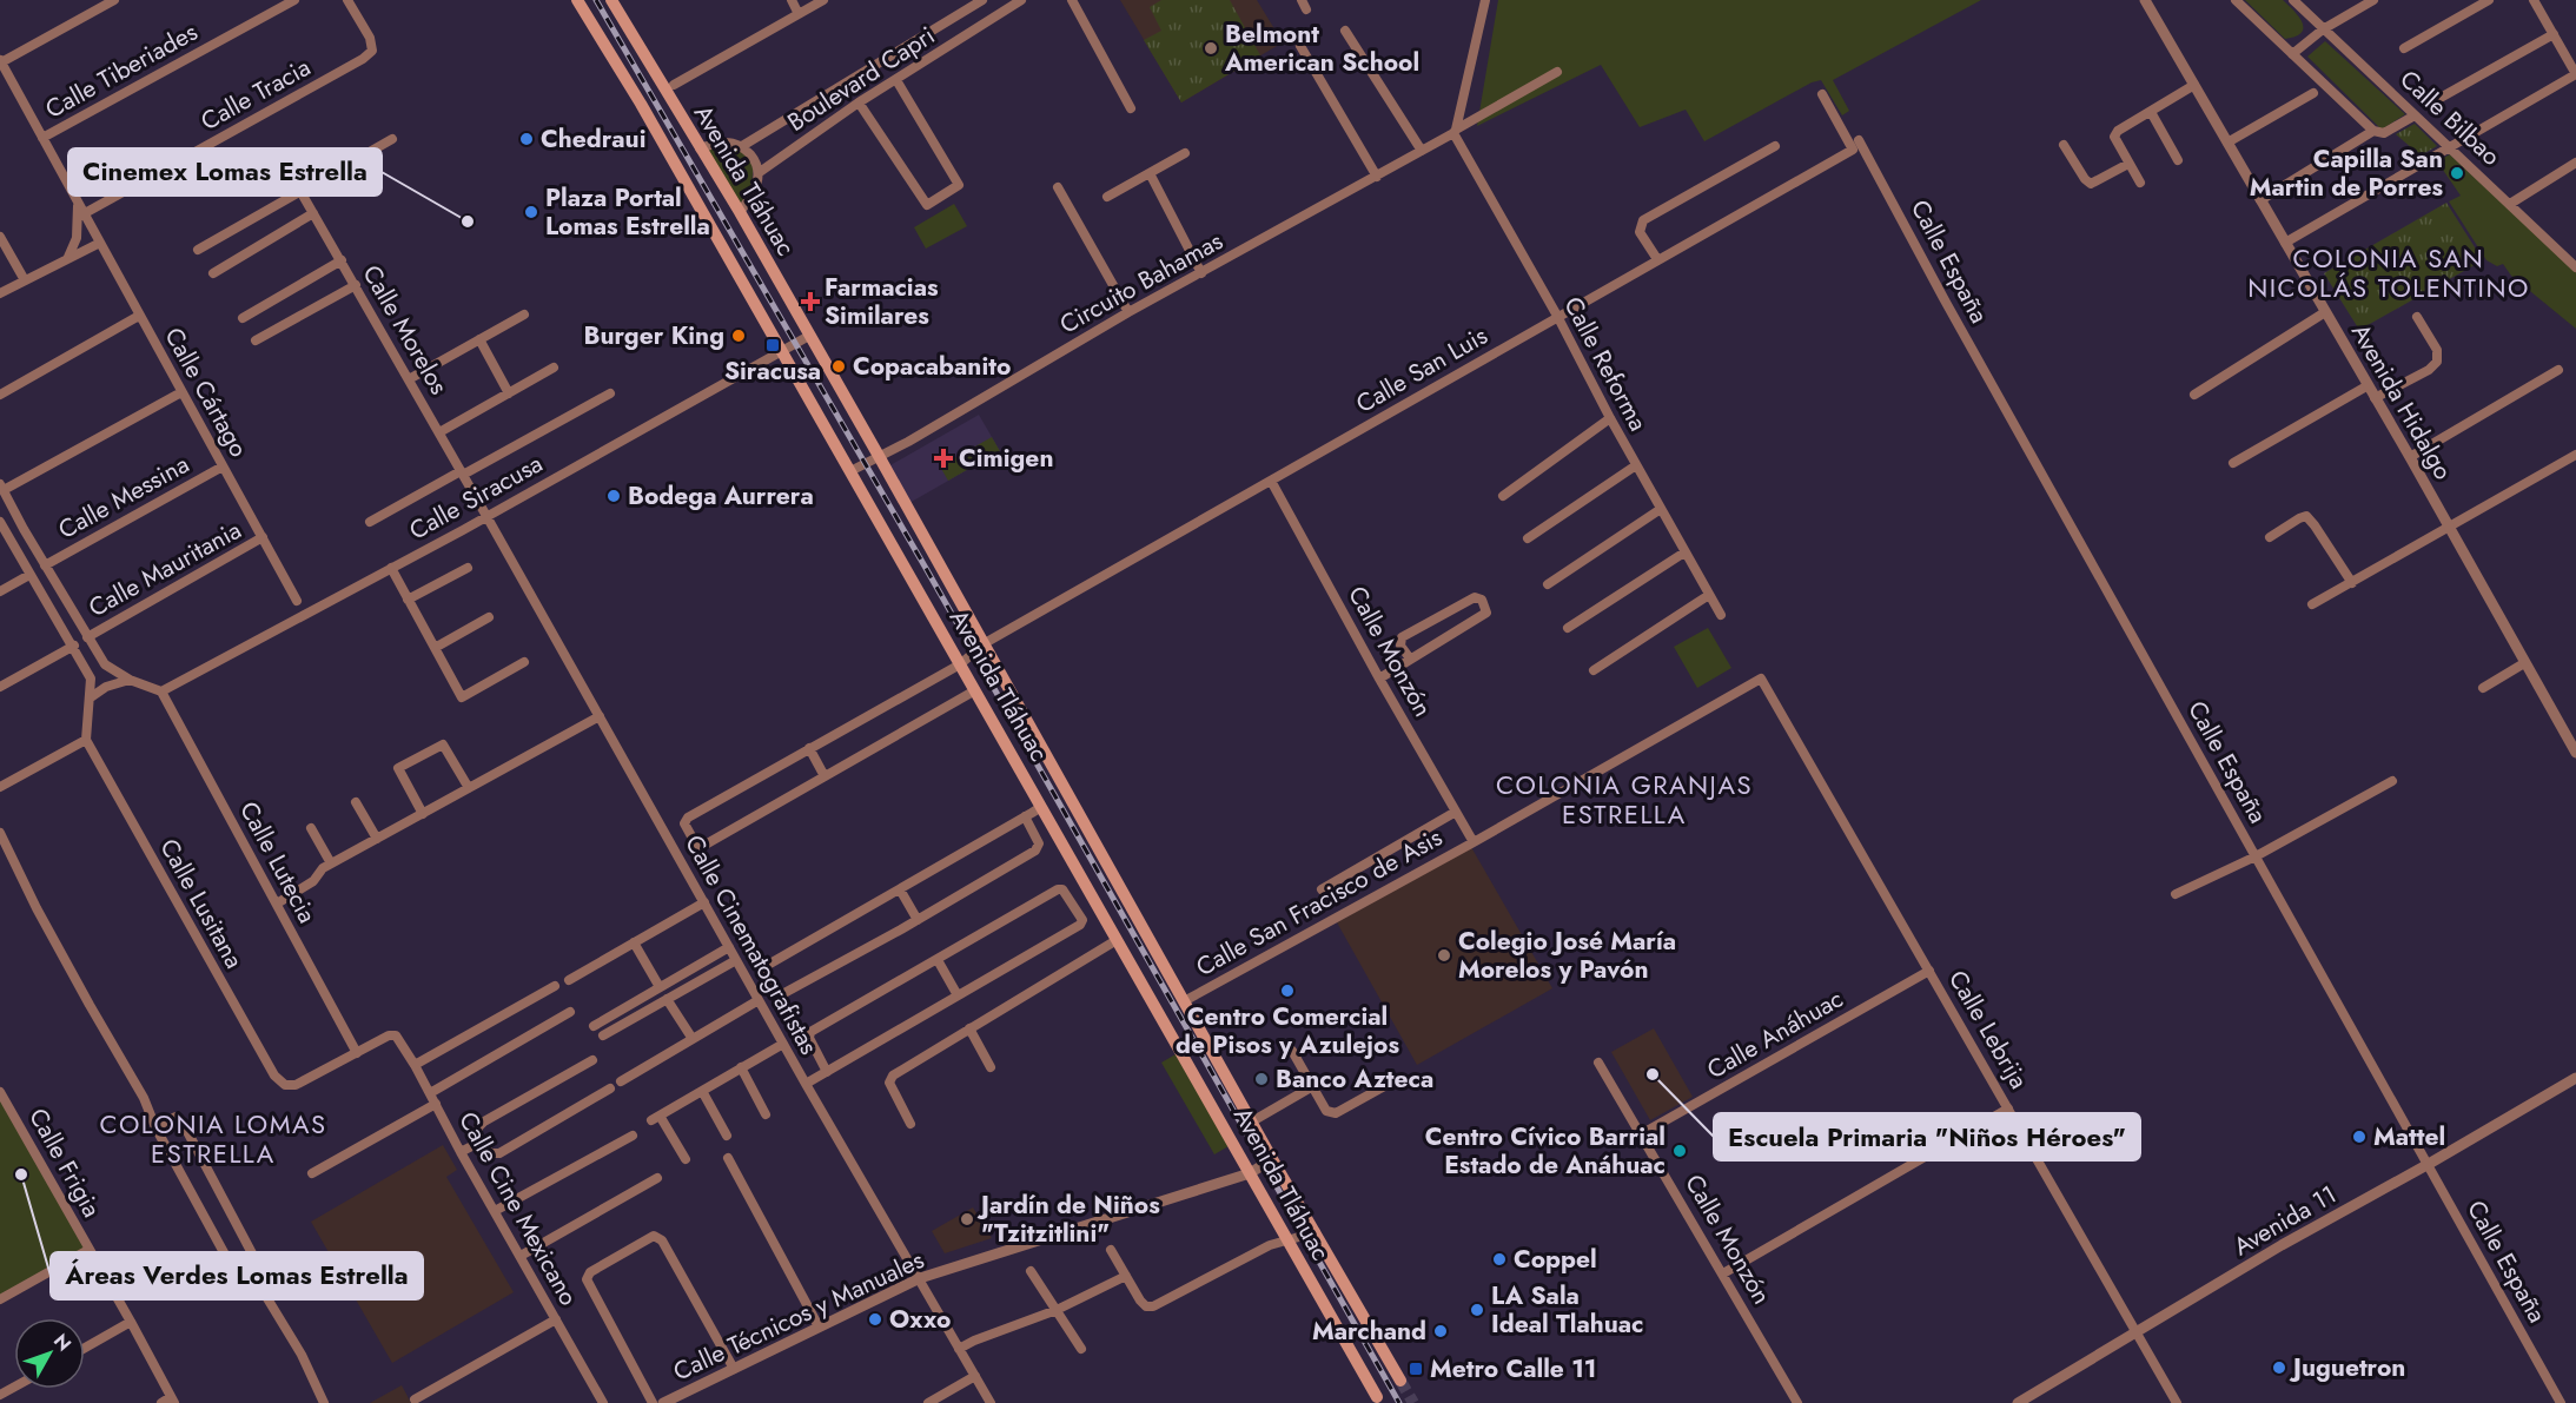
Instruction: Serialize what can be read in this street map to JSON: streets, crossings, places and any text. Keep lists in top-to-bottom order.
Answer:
{
  "streets": {
    "main road": ["Avenida Tláhuac"],
    "street": [
      "Calle Tiberiades",
      "Boulevard Capri",
      "Calle Tracia",
      "Calle Bilbao",
      "Calle España",
      "Circuito Bahamas",
      "Calle Morelos",
      "Calle Reforma",
      "Calle San Luis",
      "Calle Cártago",
      "Avenida Hidalgo",
      "Calle Messina",
      "Calle Siracusa",
      "Calle Mauritania",
      "Calle Monzón",
      "Calle Lutecia",
      "Calle San Fracisco de Asis",
      "Calle Lusitana",
      "Calle Cinematografistas",
      "Calle Lebrija",
      "Calle Anáhuac",
      "Calle Frigia",
      "Calle Cine Mexicano",
      "Avenida 11",
      "Calle Técnicos y Manuales"
    ]
  },
  "crossings": [
    ["Calle Tiberiades", "Calle Cártago"],
    ["Calle Tracia", "Calle Cártago"],
    ["Avenida Tláhuac", "Circuito Bahamas"],
    ["Avenida Tláhuac", "Calle San Luis"],
    ["Avenida Tláhuac", "Calle Siracusa"],
    ["Avenida Tláhuac", "Calle San Fracisco de Asis"],
    ["Avenida Tláhuac", "Calle Técnicos y Manuales"],
    ["Calle España", "Calle San Luis"],
    ["Calle España", "Avenida 11"],
    ["Circuito Bahamas", "Calle Reforma"],
    ["Calle Morelos", "Calle Cinematografistas"],
    ["Calle Reforma", "Calle San Luis"],
    ["Calle San Luis", "Calle Monzón"],
    ["Calle Cártago", "Calle Messina"],
    ["Calle Cártago", "Calle Mauritania"],
    ["Calle Siracusa", "Calle Lutecia"],
    ["Calle Siracusa", "Calle Cinematografistas"],
    ["Calle Monzón", "Calle San Fracisco de Asis"],
    ["Calle Monzón", "Calle Anáhuac"],
    ["Calle Lutecia", "Calle Lusitana"],
    ["Calle Lutecia", "Calle Cine Mexicano"],
    ["Calle San Fracisco de Asis", "Calle Lebrija"],
    ["Calle Lusitana", "Calle Cine Mexicano"],
    ["Calle Cinematografistas", "Calle Técnicos y Manuales"],
    ["Calle Lebrija", "Calle Anáhuac"],
    ["Calle Lebrija", "Avenida 11"]
  ],
  "districts": ["COLONIA SAN NICOLÁS TOLENTINO", "COLONIA GRANJAS ESTRELLA", "COLONIA LOMAS ESTRELLA"],
  "places": {
    "other": [
      "Belmont American School",
      "Chedraui",
      "Capilla San Martin de Porres",
      "Plaza Portal Lomas Estrella",
      "Cinemex Lomas Estrella",
      "Burger King",
      "Copacabanito",
      "Bodega Aurrera",
      "Colegio José María Morelos y Pavón",
      "Centro Comercial de Pisos y Azulejos",
      "Escuela Primaria \"Niños Héroes\"",
      "Banco Azteca",
      "Mattel",
      "Centro Cívico Barrial Estado de Anáhuac",
      "Áreas Verdes Lomas Estrella",
      "Jardín de Niños \"Tzitzitlini\"",
      "Coppel",
      "LA Sala Ideal Tlahuac",
      "Oxxo",
      "Marchand",
      "Juguetron"
    ],
    "health": ["Farmacias Similares", "Cimigen"],
    "transit": ["Siracusa", "Metro Calle 11"]
  },
  "north": "top right"
}
